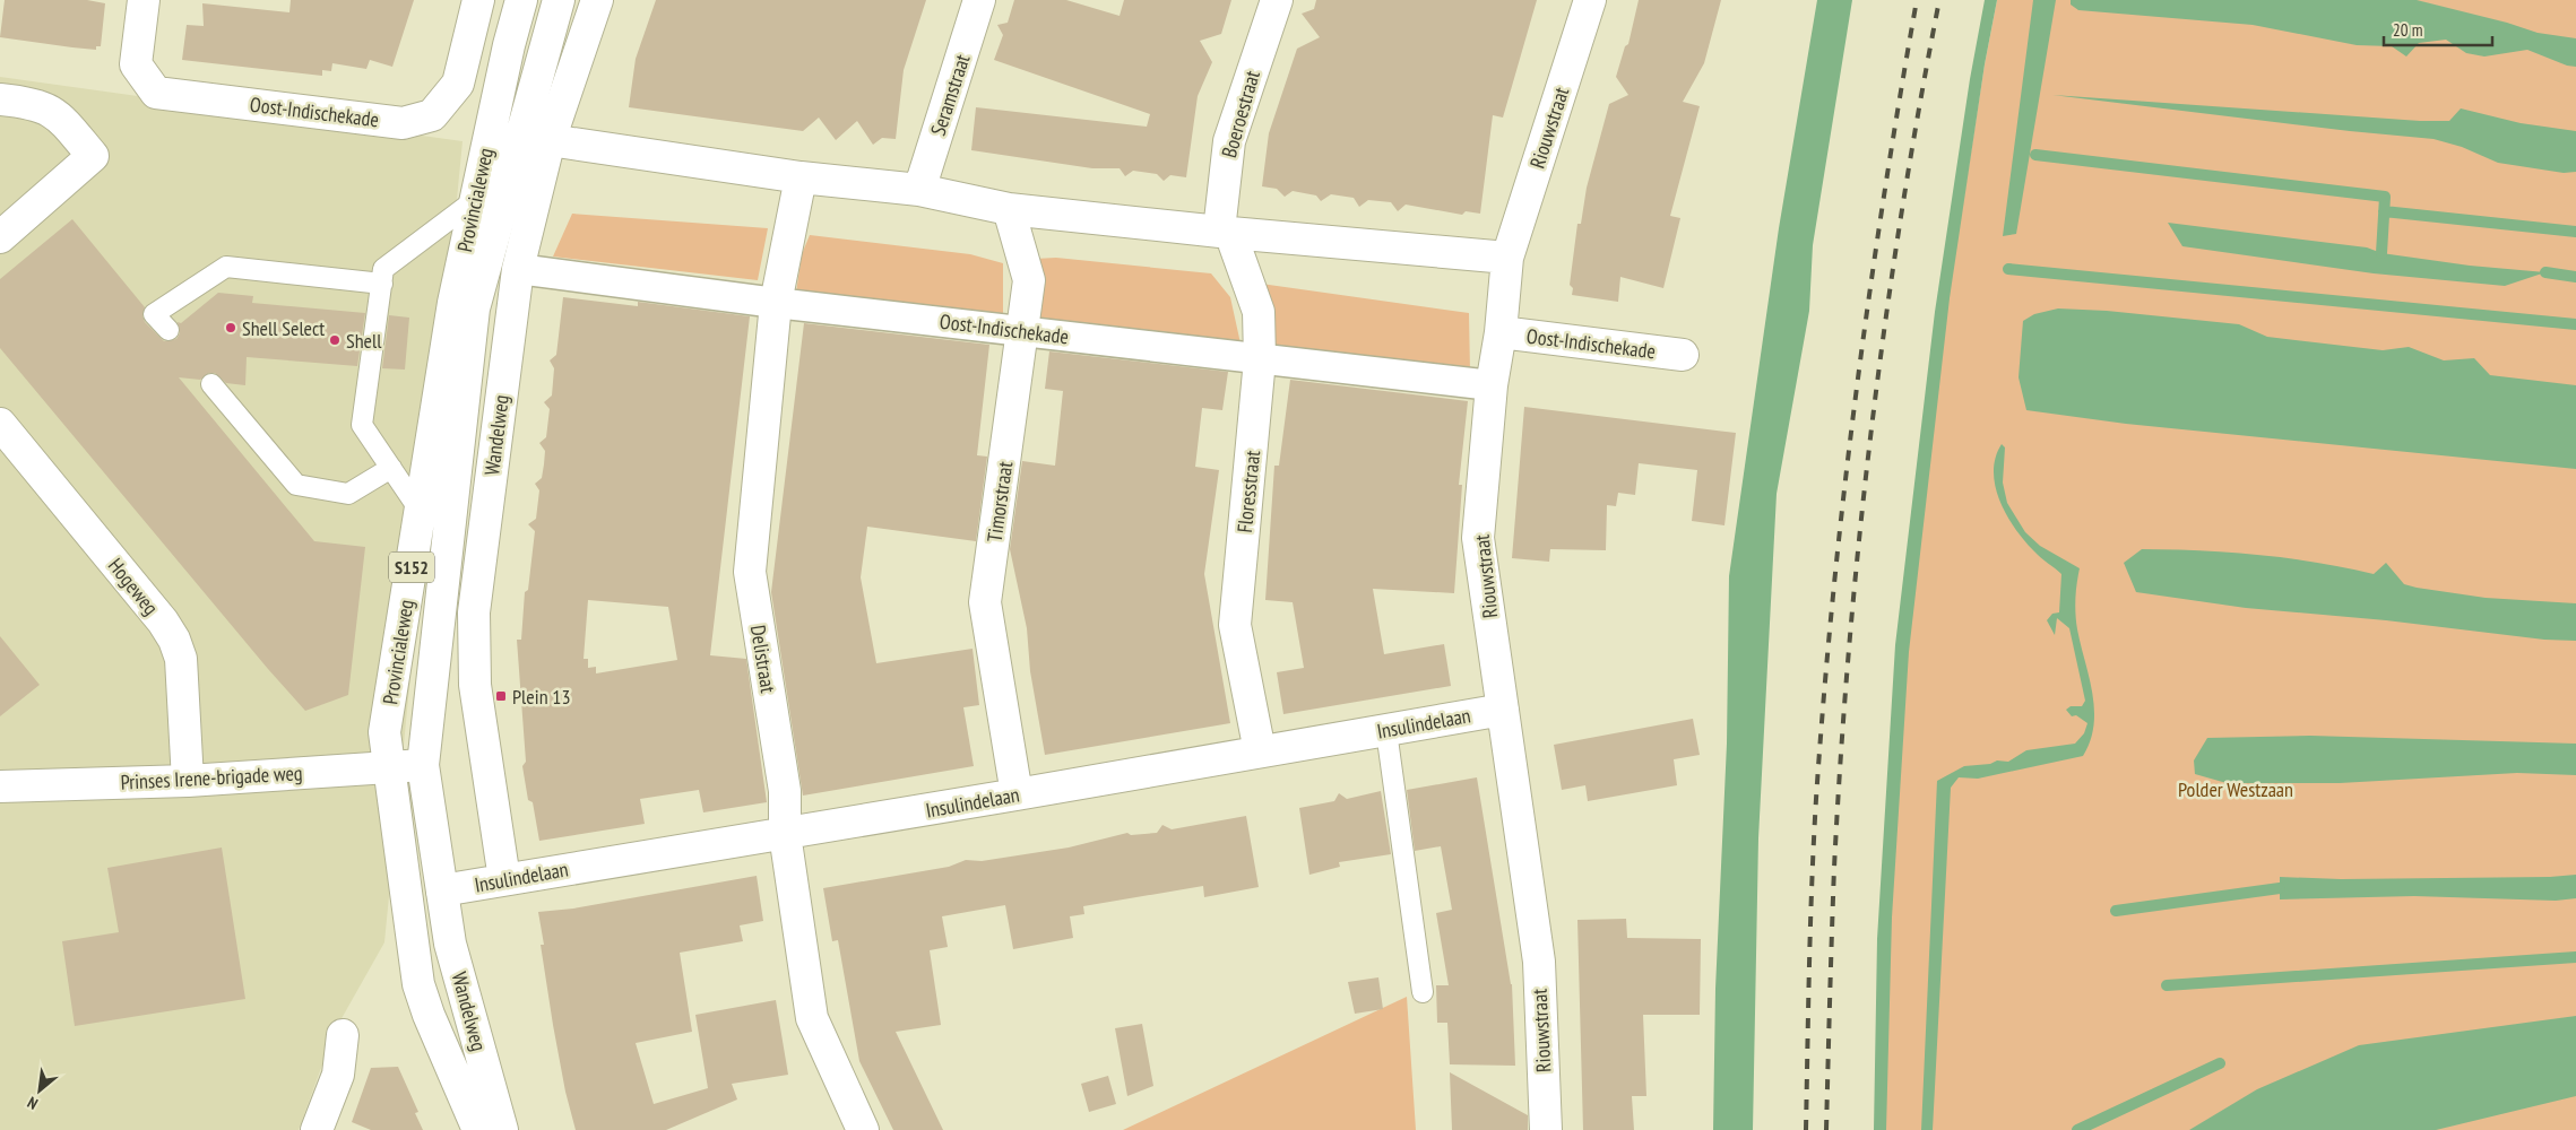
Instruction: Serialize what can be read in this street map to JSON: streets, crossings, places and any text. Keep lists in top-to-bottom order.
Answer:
{
  "streets": {
    "street": [
      "Seramstraat",
      "Oost-Indischekade",
      "Boeroestraat",
      "Riouwstraat",
      "Provincialeweg",
      "Wandelweg",
      "Floresstraat",
      "Timorstraat",
      "S152",
      "Hogeweg",
      "Delistraat",
      "Insulindelaan",
      "Prinses Irene-brigade weg"
    ]
  },
  "crossings": [
    ["Oost-Indischekade", "Riouwstraat"],
    ["Oost-Indischekade", "Wandelweg"],
    ["Oost-Indischekade", "Floresstraat"],
    ["Oost-Indischekade", "Timorstraat"],
    ["Oost-Indischekade", "Delistraat"],
    ["Boeroestraat", "Floresstraat"],
    ["Riouwstraat", "Insulindelaan"],
    ["Provincialeweg", "Wandelweg"],
    ["Provincialeweg", "Insulindelaan"],
    ["Provincialeweg", "Prinses Irene-brigade weg"],
    ["Wandelweg", "Insulindelaan"],
    ["Floresstraat", "Insulindelaan"],
    ["Timorstraat", "Insulindelaan"],
    ["Hogeweg", "Prinses Irene-brigade weg"],
    ["Delistraat", "Insulindelaan"]
  ],
  "parks": ["Polder Westzaan"],
  "places": {
    "other": ["Shell Select", "Shell"],
    "transit": ["Plein 13"]
  },
  "scale_bar": "20 m",
  "north": "bottom left"
}
